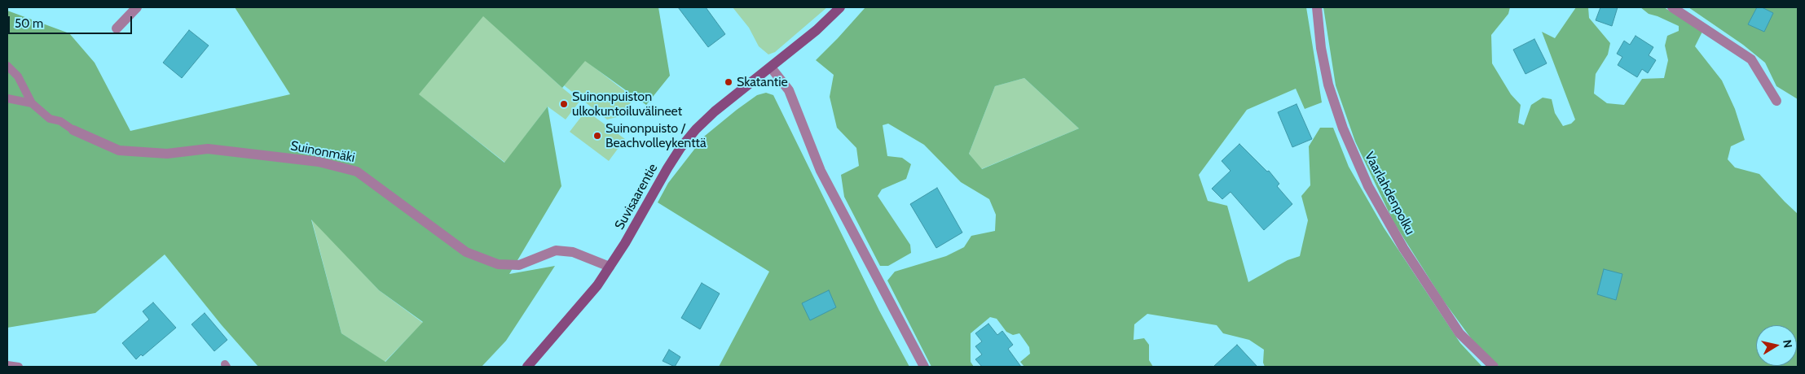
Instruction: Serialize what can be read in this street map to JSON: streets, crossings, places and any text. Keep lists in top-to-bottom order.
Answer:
{
  "streets": {
    "street": ["Suinonmäki", "Vaarlahdenpolku", "Suvisaarentie"]
  },
  "crossings": [
    ["Suinonmäki", "Suvisaarentie"]
  ],
  "places": ["Skatantie", "Suinonpuiston ulkokuntoiluvälineet", "Suinonpuisto / Beachvolleykenttä"],
  "scale_bar": "50 m",
  "north": "right"
}
